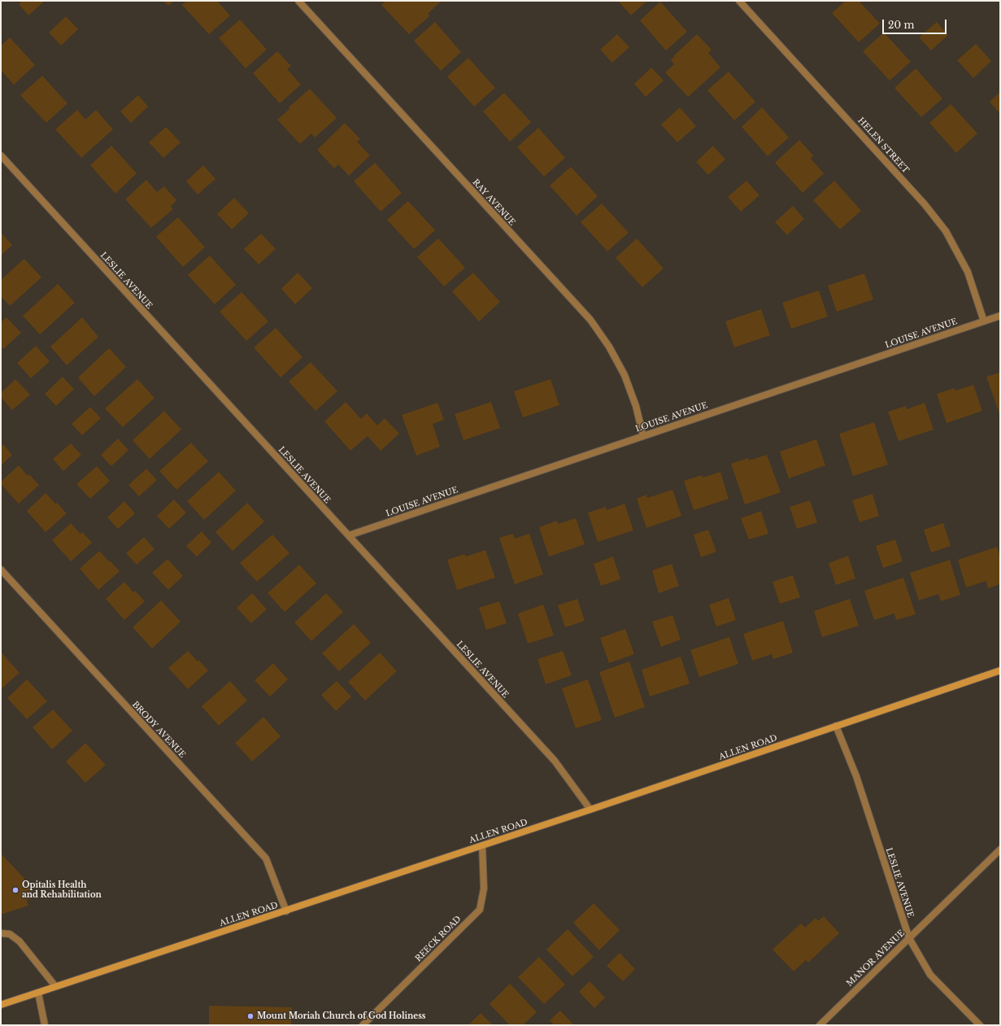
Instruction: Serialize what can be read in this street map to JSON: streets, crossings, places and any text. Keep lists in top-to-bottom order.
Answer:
{
  "streets": {
    "main road": ["ALLEN ROAD"],
    "street": [
      "HELEN STREET",
      "RAY AVENUE",
      "LESLIE AVENUE",
      "LOUISE AVENUE",
      "BRODY AVENUE",
      "REECK ROAD",
      "MANOR AVENUE"
    ]
  },
  "crossings": [
    ["HELEN STREET", "LOUISE AVENUE"],
    ["RAY AVENUE", "LOUISE AVENUE"],
    ["LESLIE AVENUE", "LOUISE AVENUE"],
    ["LESLIE AVENUE", "ALLEN ROAD"],
    ["LESLIE AVENUE", "MANOR AVENUE"],
    ["BRODY AVENUE", "ALLEN ROAD"],
    ["ALLEN ROAD", "REECK ROAD"]
  ],
  "places": ["Opitalis Health and Rehabilitation", "Mount Moriah Church of God Holiness"],
  "scale_bar": "20 m"
}
